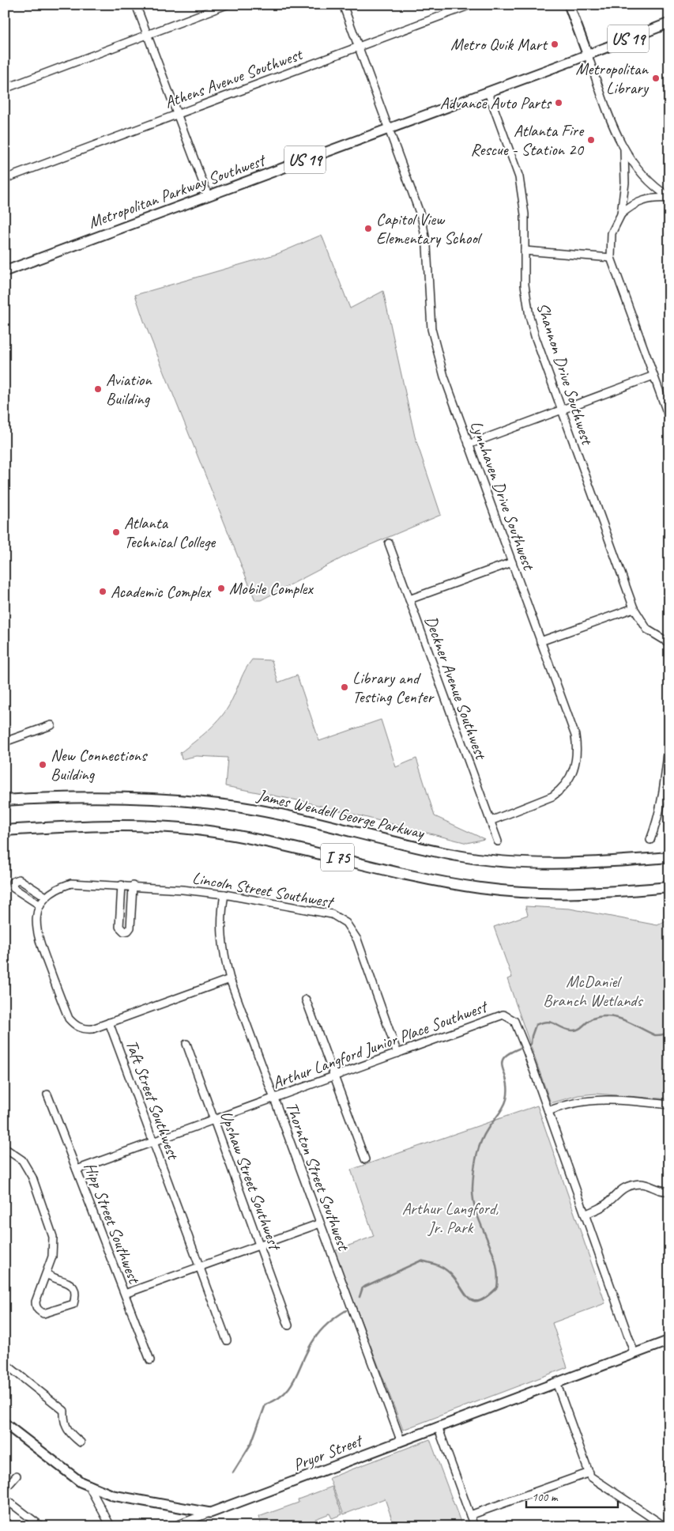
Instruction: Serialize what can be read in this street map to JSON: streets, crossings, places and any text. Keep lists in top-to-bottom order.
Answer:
{
  "streets": {
    "highway": ["James Wendell George Parkway", "I 75"],
    "main road": ["US 19", "Metropolitan Parkway Southwest", "Pryor Street"],
    "street": [
      "Athens Avenue Southwest",
      "Shannon Drive Southwest",
      "Lynnhaven Drive Southwest",
      "Deckner Avenue Southwest",
      "Lincoln Street Southwest",
      "Arthur Langford Junior Place Southwest",
      "Taft Street Southwest",
      "Thornton Street Southwest",
      "Upshaw Street Southwest",
      "Hipp Street Southwest"
    ]
  },
  "crossings": [
    ["Athens Avenue Southwest", "Lynnhaven Drive Southwest"],
    ["Metropolitan Parkway Southwest", "Shannon Drive Southwest"],
    ["Metropolitan Parkway Southwest", "Lynnhaven Drive Southwest"],
    ["Lynnhaven Drive Southwest", "Deckner Avenue Southwest"],
    ["Lincoln Street Southwest", "Arthur Langford Junior Place Southwest"],
    ["Lincoln Street Southwest", "Taft Street Southwest"],
    ["Lincoln Street Southwest", "Thornton Street Southwest"],
    ["Arthur Langford Junior Place Southwest", "Taft Street Southwest"],
    ["Arthur Langford Junior Place Southwest", "Thornton Street Southwest"],
    ["Arthur Langford Junior Place Southwest", "Upshaw Street Southwest"],
    ["Arthur Langford Junior Place Southwest", "Hipp Street Southwest"],
    ["Arthur Langford Junior Place Southwest", "Pryor Street"],
    ["Thornton Street Southwest", "Pryor Street"]
  ],
  "parks": ["McDaniel Branch Wetlands", "Arthur Langford, Jr. Park"],
  "places": [
    "Metro Quik Mart",
    "Metropolitan Library",
    "Advance Auto Parts",
    "Atlanta Fire Rescue - Station 20",
    "Capitol View Elementary School",
    "Aviation Building",
    "Atlanta Technical College",
    "Mobile Complex",
    "Academic Complex",
    "Library and Testing Center",
    "New Connections Building"
  ],
  "scale_bar": "100 m"
}
